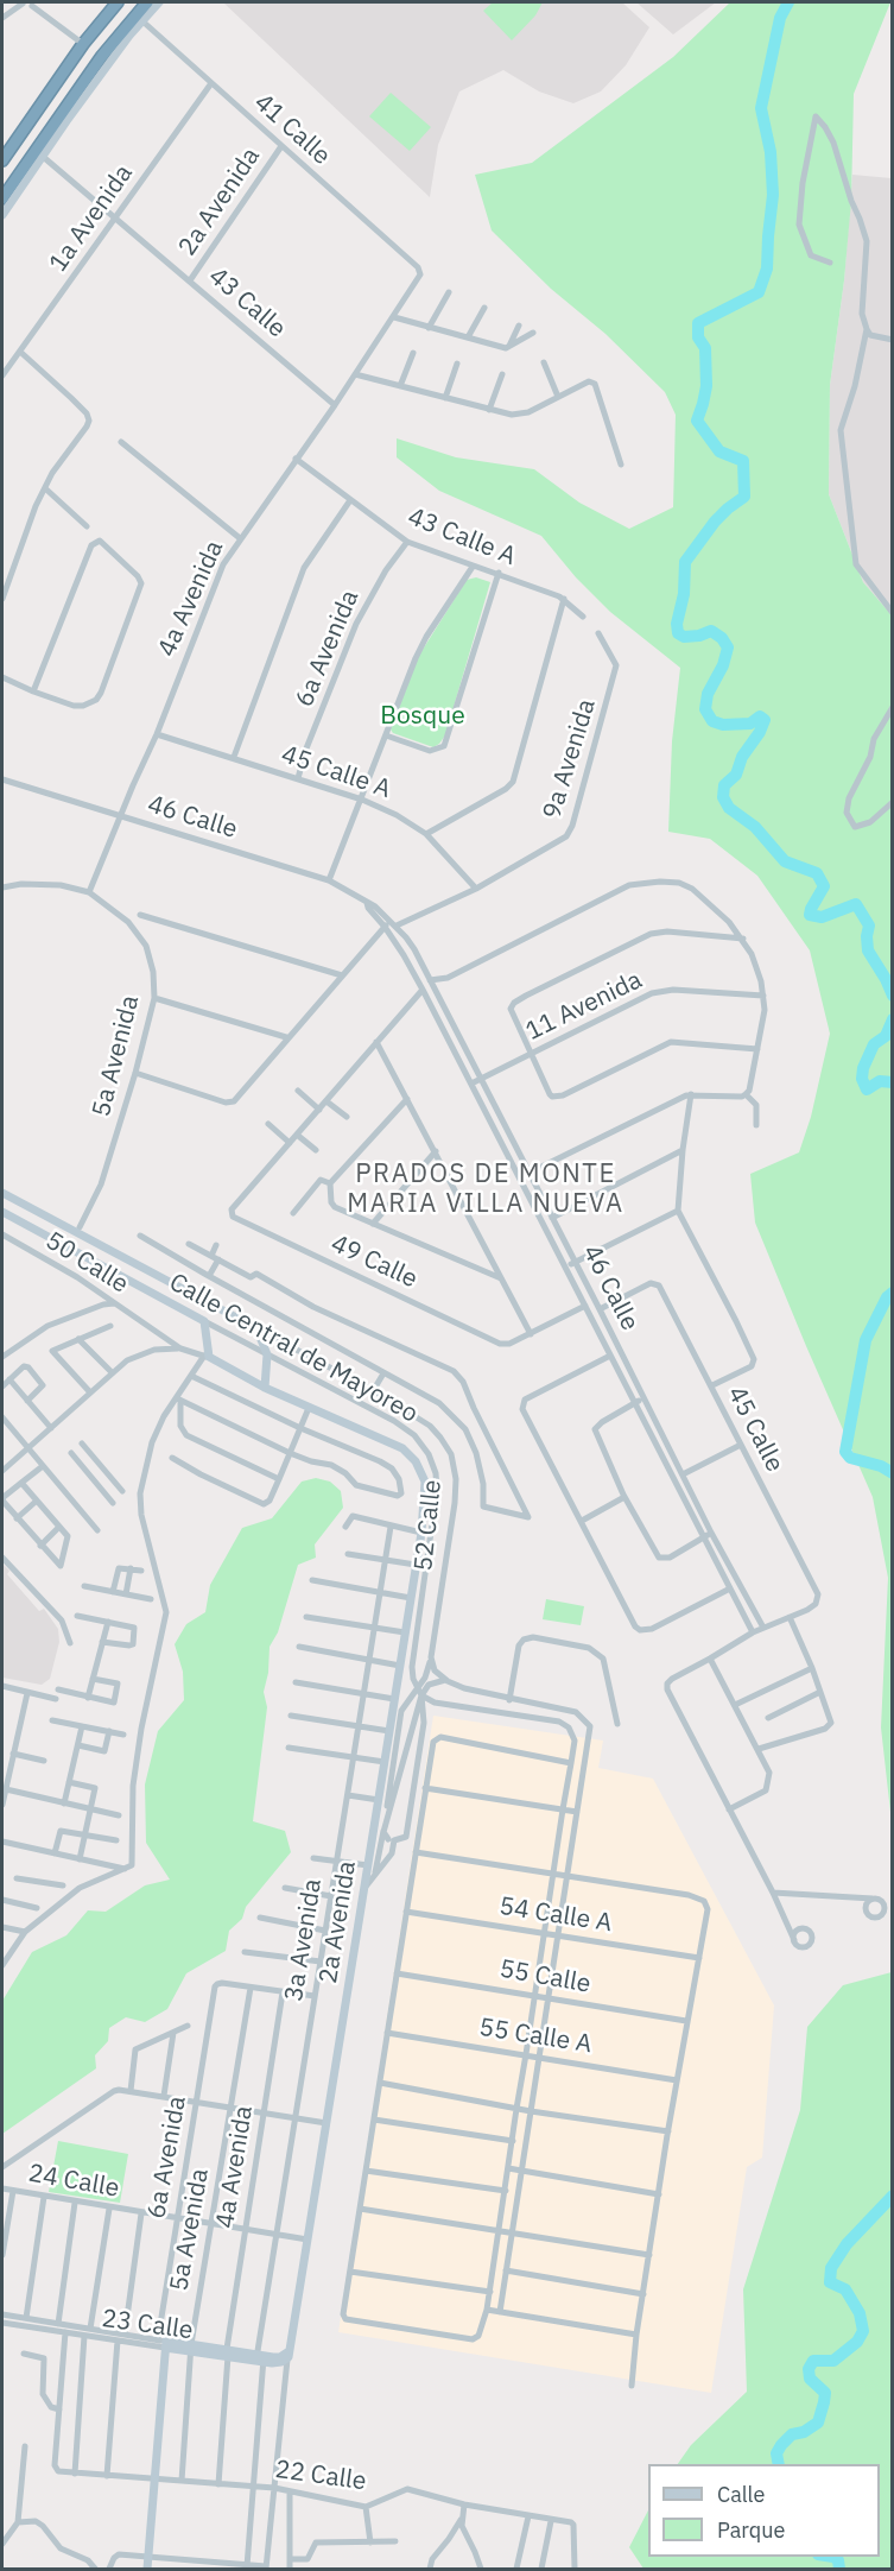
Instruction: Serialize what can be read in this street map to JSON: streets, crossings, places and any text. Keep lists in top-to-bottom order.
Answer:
{
  "streets": {
    "main road": [
      "2a Avenida",
      "6a Avenida",
      "50 Calle",
      "Calle Central de Mayoreo",
      "23 Calle"
    ],
    "street": [
      "41 Calle",
      "1a Avenida",
      "43 Calle",
      "43 Calle A",
      "4a Avenida",
      "9a Avenida",
      "45 Calle A",
      "46 Calle",
      "11 Avenida",
      "5a Avenida",
      "49 Calle",
      "45 Calle",
      "52 Calle",
      "54 Calle A",
      "3a Avenida",
      "55 Calle",
      "55 Calle A",
      "24 Calle",
      "22 Calle"
    ]
  },
  "crossings": [
    ["41 Calle", "2a Avenida"],
    ["41 Calle", "1a Avenida"],
    ["41 Calle", "4a Avenida"],
    ["2a Avenida", "43 Calle"],
    ["2a Avenida", "50 Calle"],
    ["2a Avenida", "24 Calle"],
    ["2a Avenida", "23 Calle"],
    ["2a Avenida", "22 Calle"],
    ["1a Avenida", "43 Calle"],
    ["43 Calle", "4a Avenida"],
    ["43 Calle A", "4a Avenida"],
    ["43 Calle A", "6a Avenida"],
    ["4a Avenida", "45 Calle A"],
    ["4a Avenida", "46 Calle"],
    ["4a Avenida", "5a Avenida"],
    ["4a Avenida", "24 Calle"],
    ["4a Avenida", "23 Calle"],
    ["4a Avenida", "22 Calle"],
    ["6a Avenida", "45 Calle A"],
    ["6a Avenida", "5a Avenida"],
    ["6a Avenida", "24 Calle"],
    ["6a Avenida", "23 Calle"],
    ["6a Avenida", "22 Calle"],
    ["9a Avenida", "45 Calle A"],
    ["9a Avenida", "46 Calle"],
    ["46 Calle", "11 Avenida"],
    ["46 Calle", "45 Calle"],
    ["5a Avenida", "24 Calle"],
    ["5a Avenida", "23 Calle"],
    ["5a Avenida", "22 Calle"],
    ["Calle Central de Mayoreo", "52 Calle"],
    ["3a Avenida", "24 Calle"],
    ["3a Avenida", "23 Calle"],
    ["3a Avenida", "22 Calle"]
  ],
  "districts": ["PRADOS DE MONTE MARIA VILLA NUEVA"],
  "parks": ["Bosque"],
  "legend": ["Calle", "Parque"]
}
